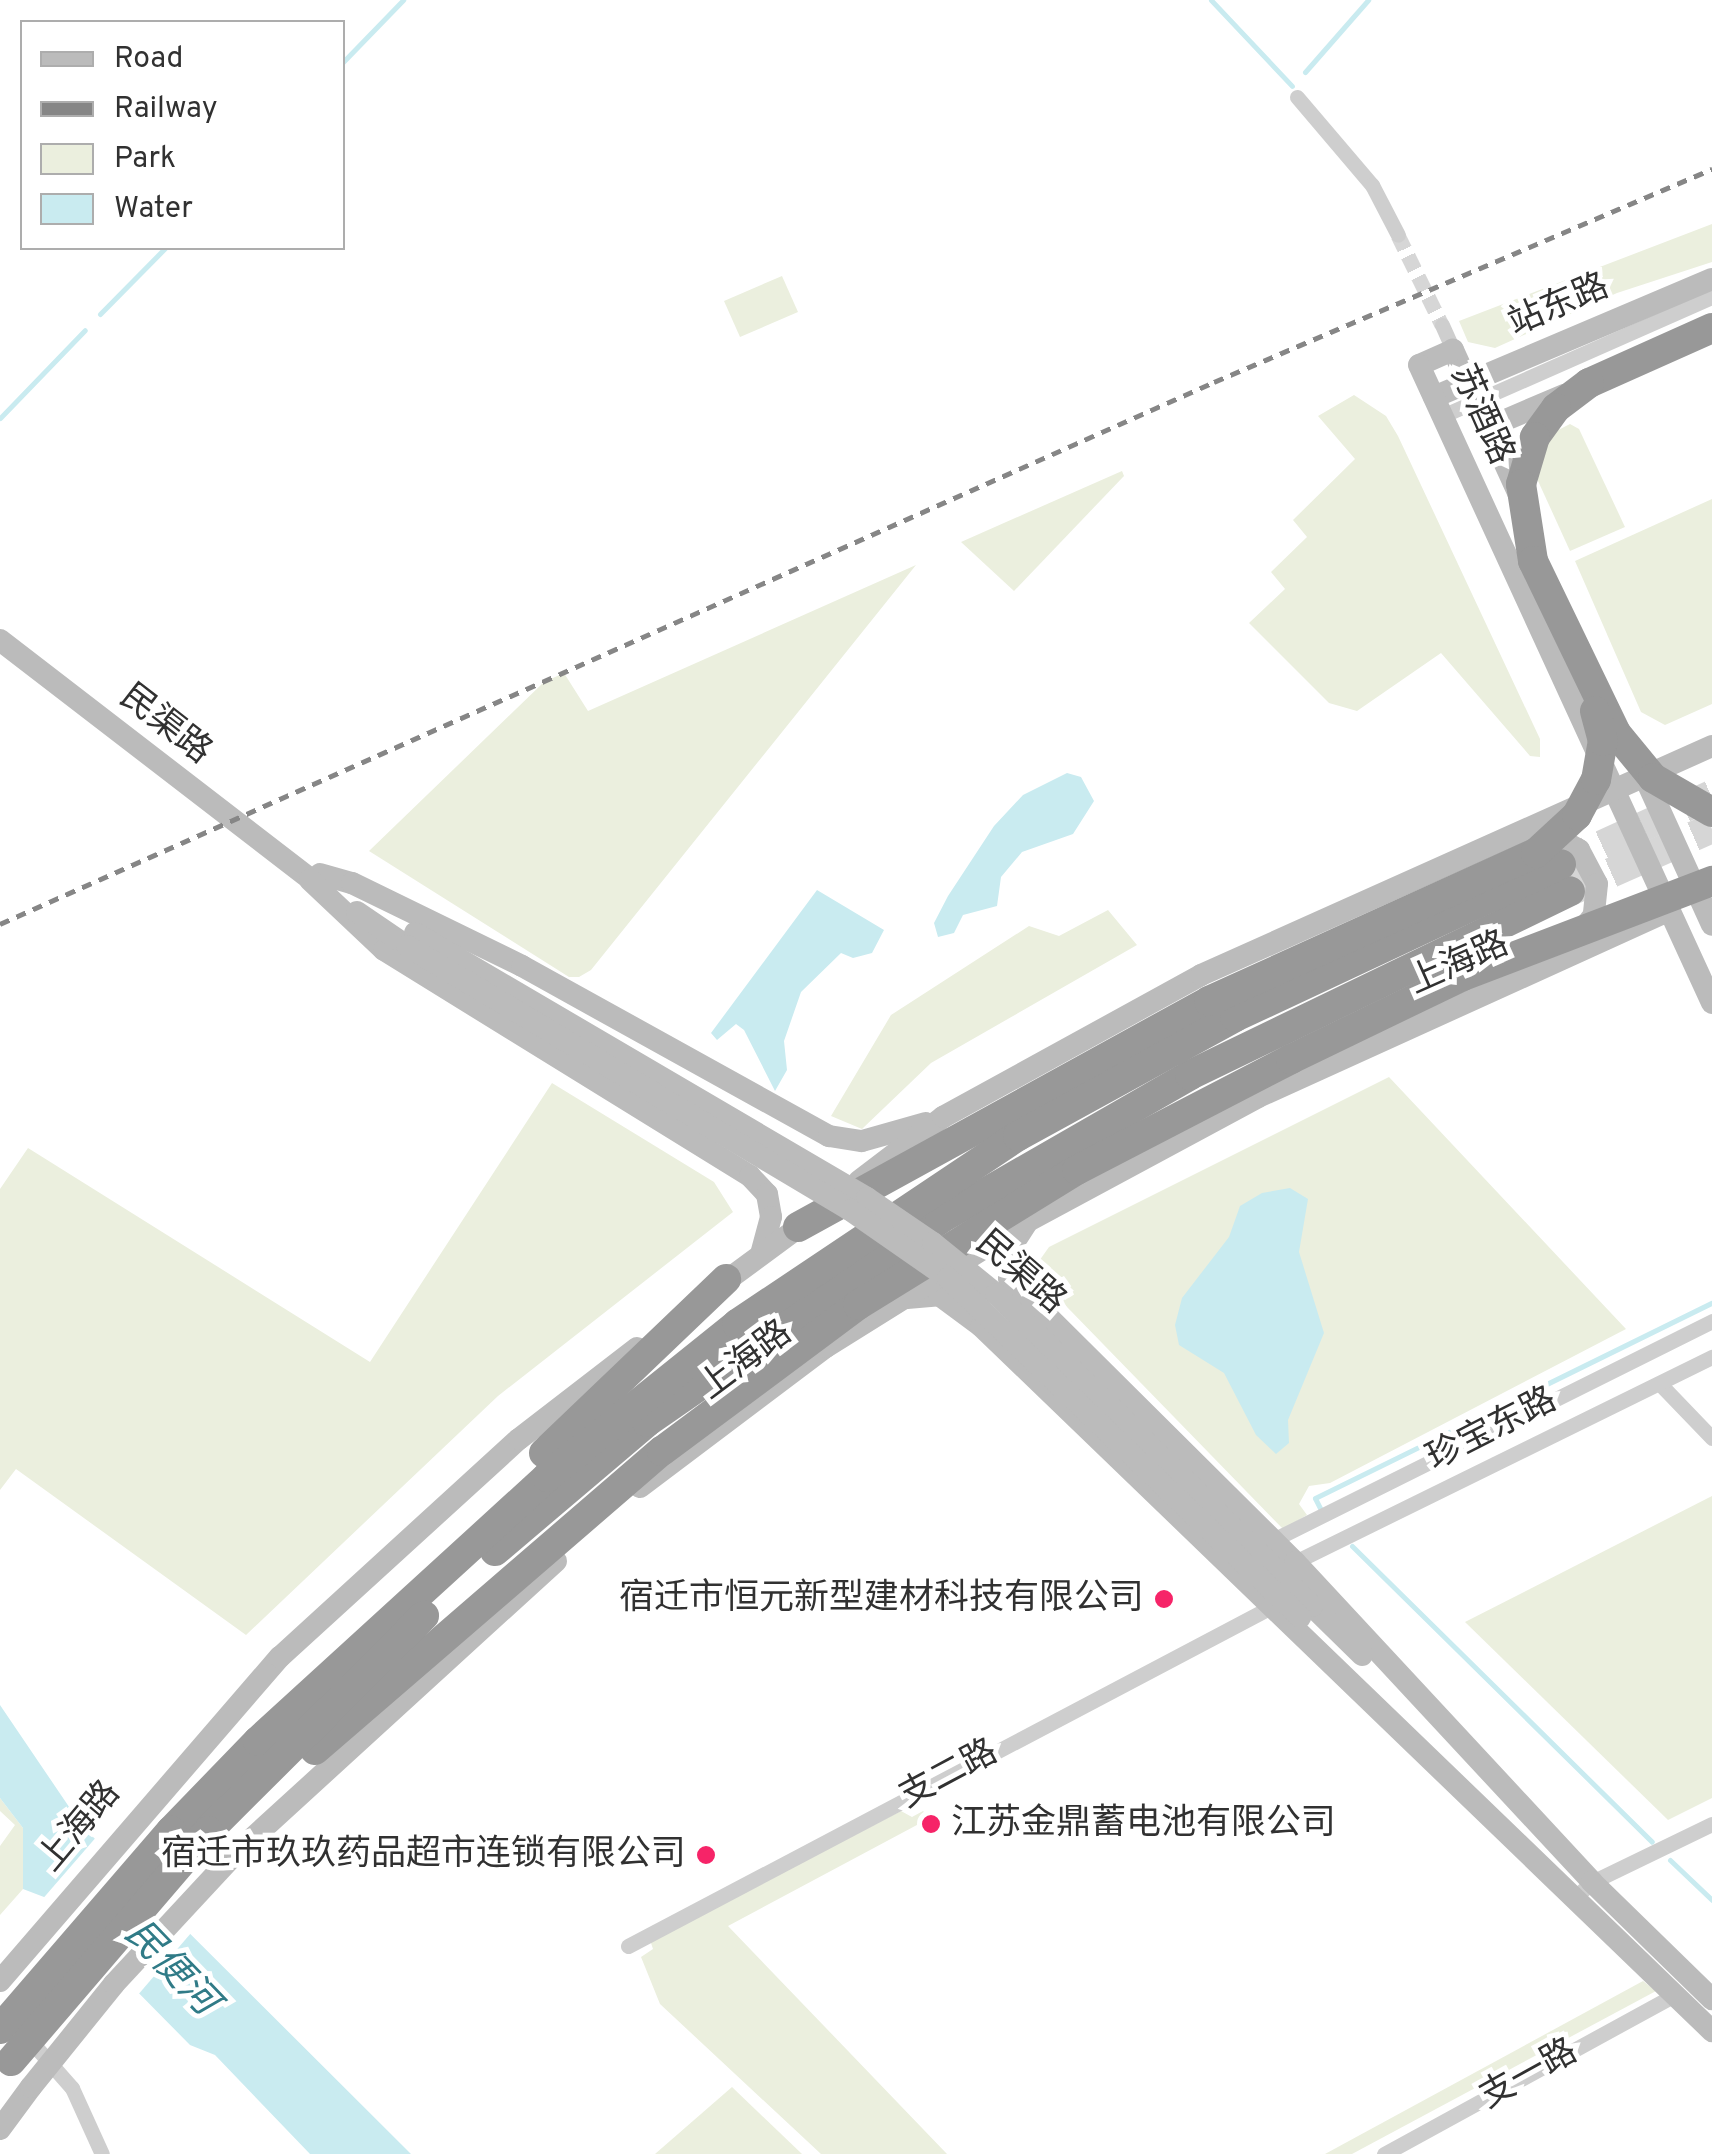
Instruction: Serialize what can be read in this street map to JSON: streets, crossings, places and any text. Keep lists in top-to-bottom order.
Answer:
{
  "streets": {
    "highway": ["上海路"],
    "main road": ["站东路", "苏酒路", "民渠路"],
    "street": ["珍宝东路", "支二路", "支一路"]
  },
  "crossings": [
    ["站东路", "苏酒路"],
    ["苏酒路", "上海路"],
    ["民渠路", "上海路"],
    ["民渠路", "珍宝东路"],
    ["民渠路", "支二路"],
    ["民渠路", "支一路"]
  ],
  "water": ["民便河"],
  "places": ["宿迁市恒元新型建材科技有限公司", "江苏金鼎蓄电池有限公司", "宿迁市玖玖药品超市连锁有限公司"],
  "legend": [
    "Road",
    "Railway",
    "Park",
    "Water"
  ]
}
